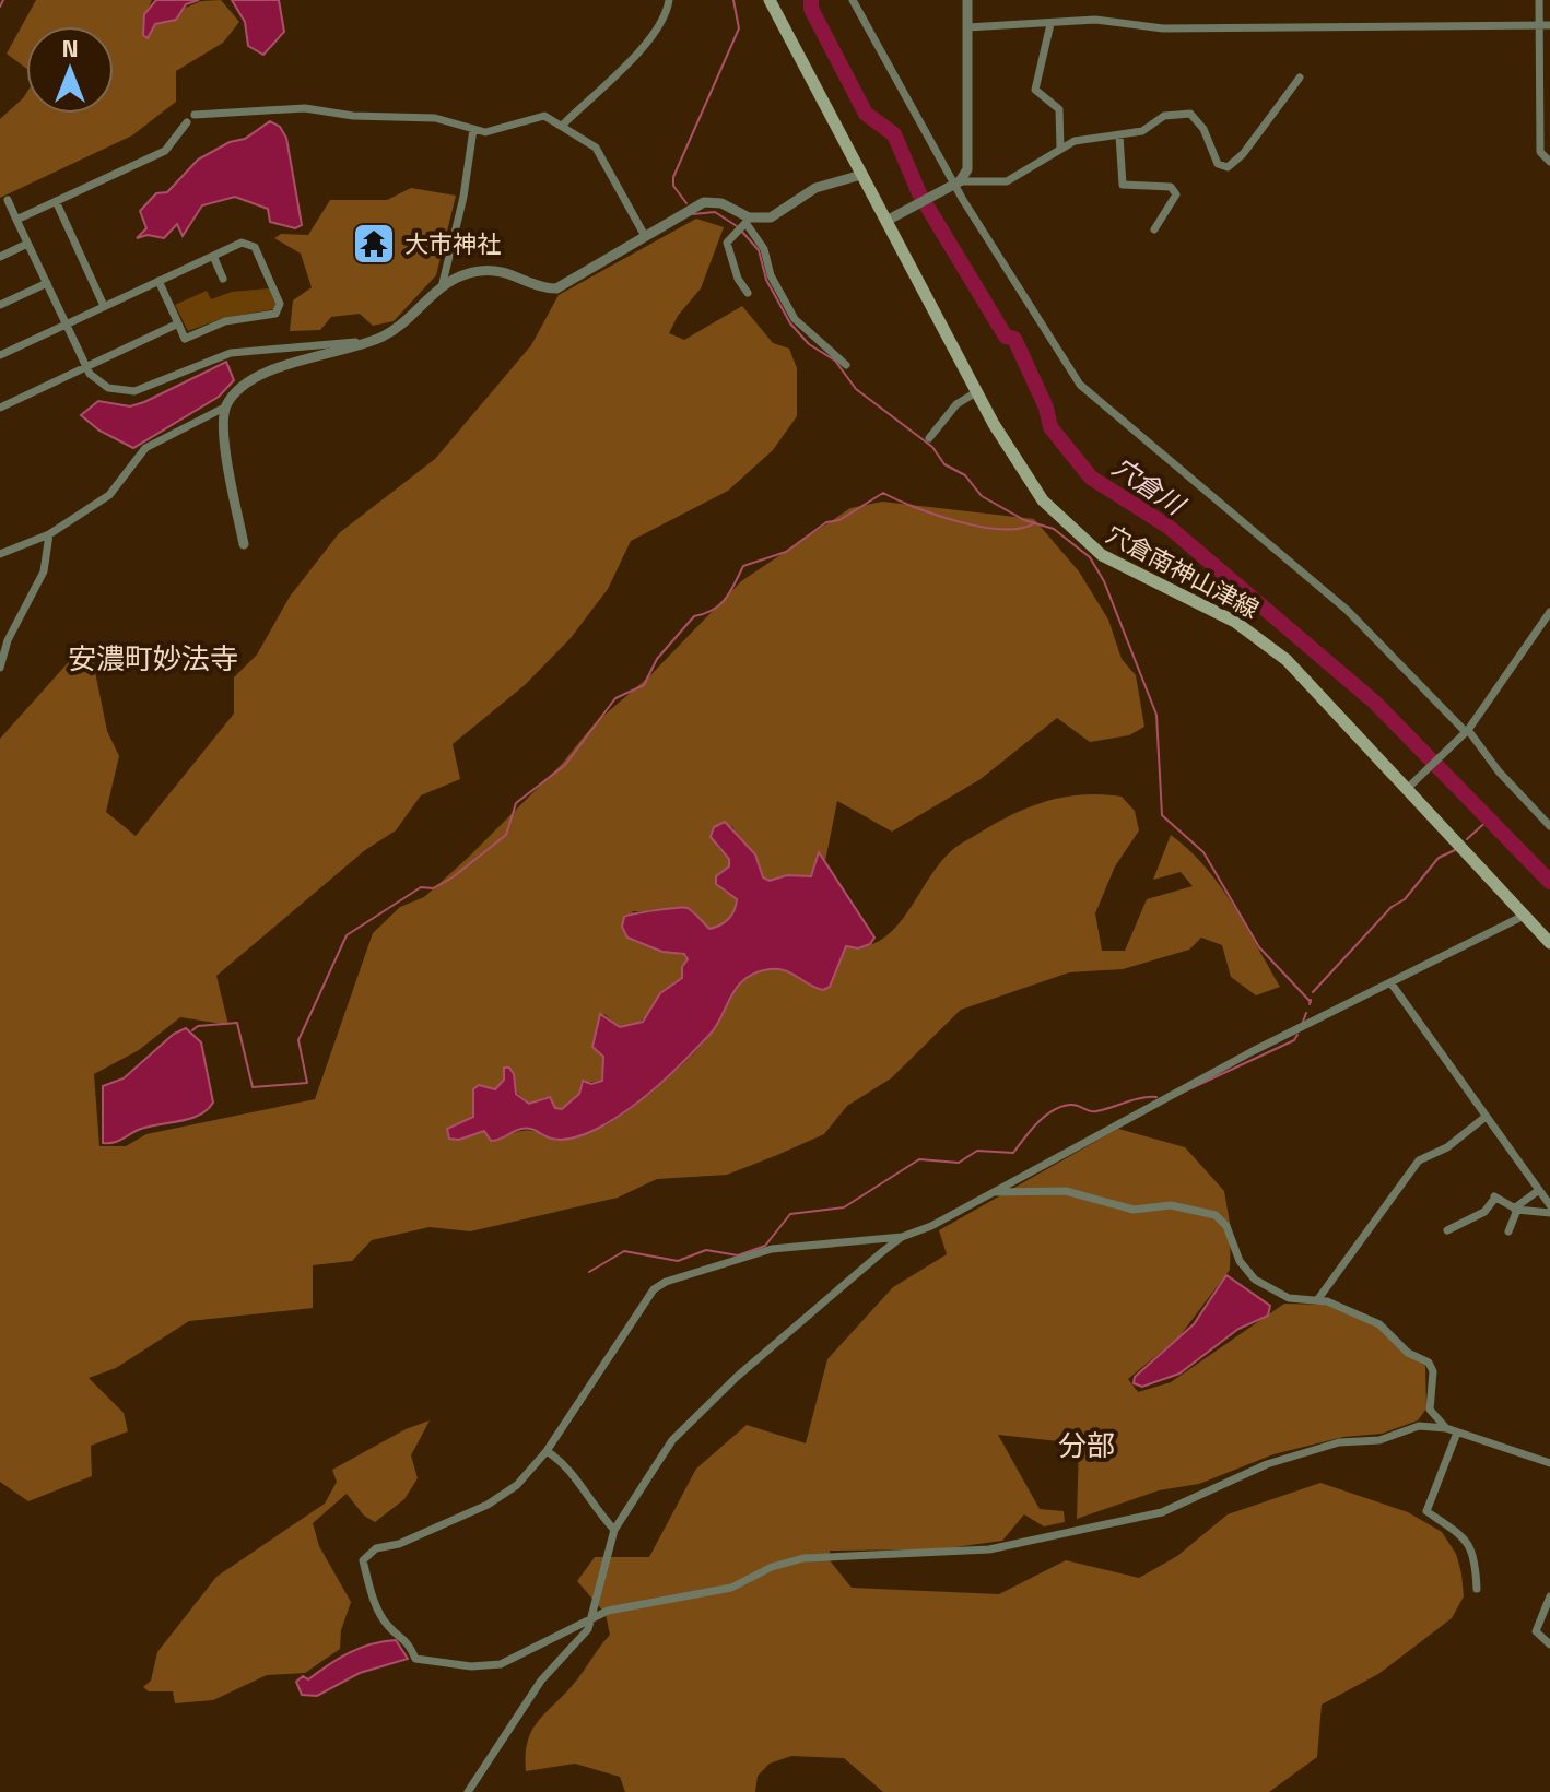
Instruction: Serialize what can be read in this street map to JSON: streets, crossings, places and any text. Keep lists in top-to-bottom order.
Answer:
{
  "streets": {
    "main road": ["穴倉南神山津線"]
  },
  "districts": ["安濃町妙法寺", "分部"],
  "water": ["穴倉川"],
  "places": {
    "temple": ["大市神社"]
  },
  "north": "top"
}
